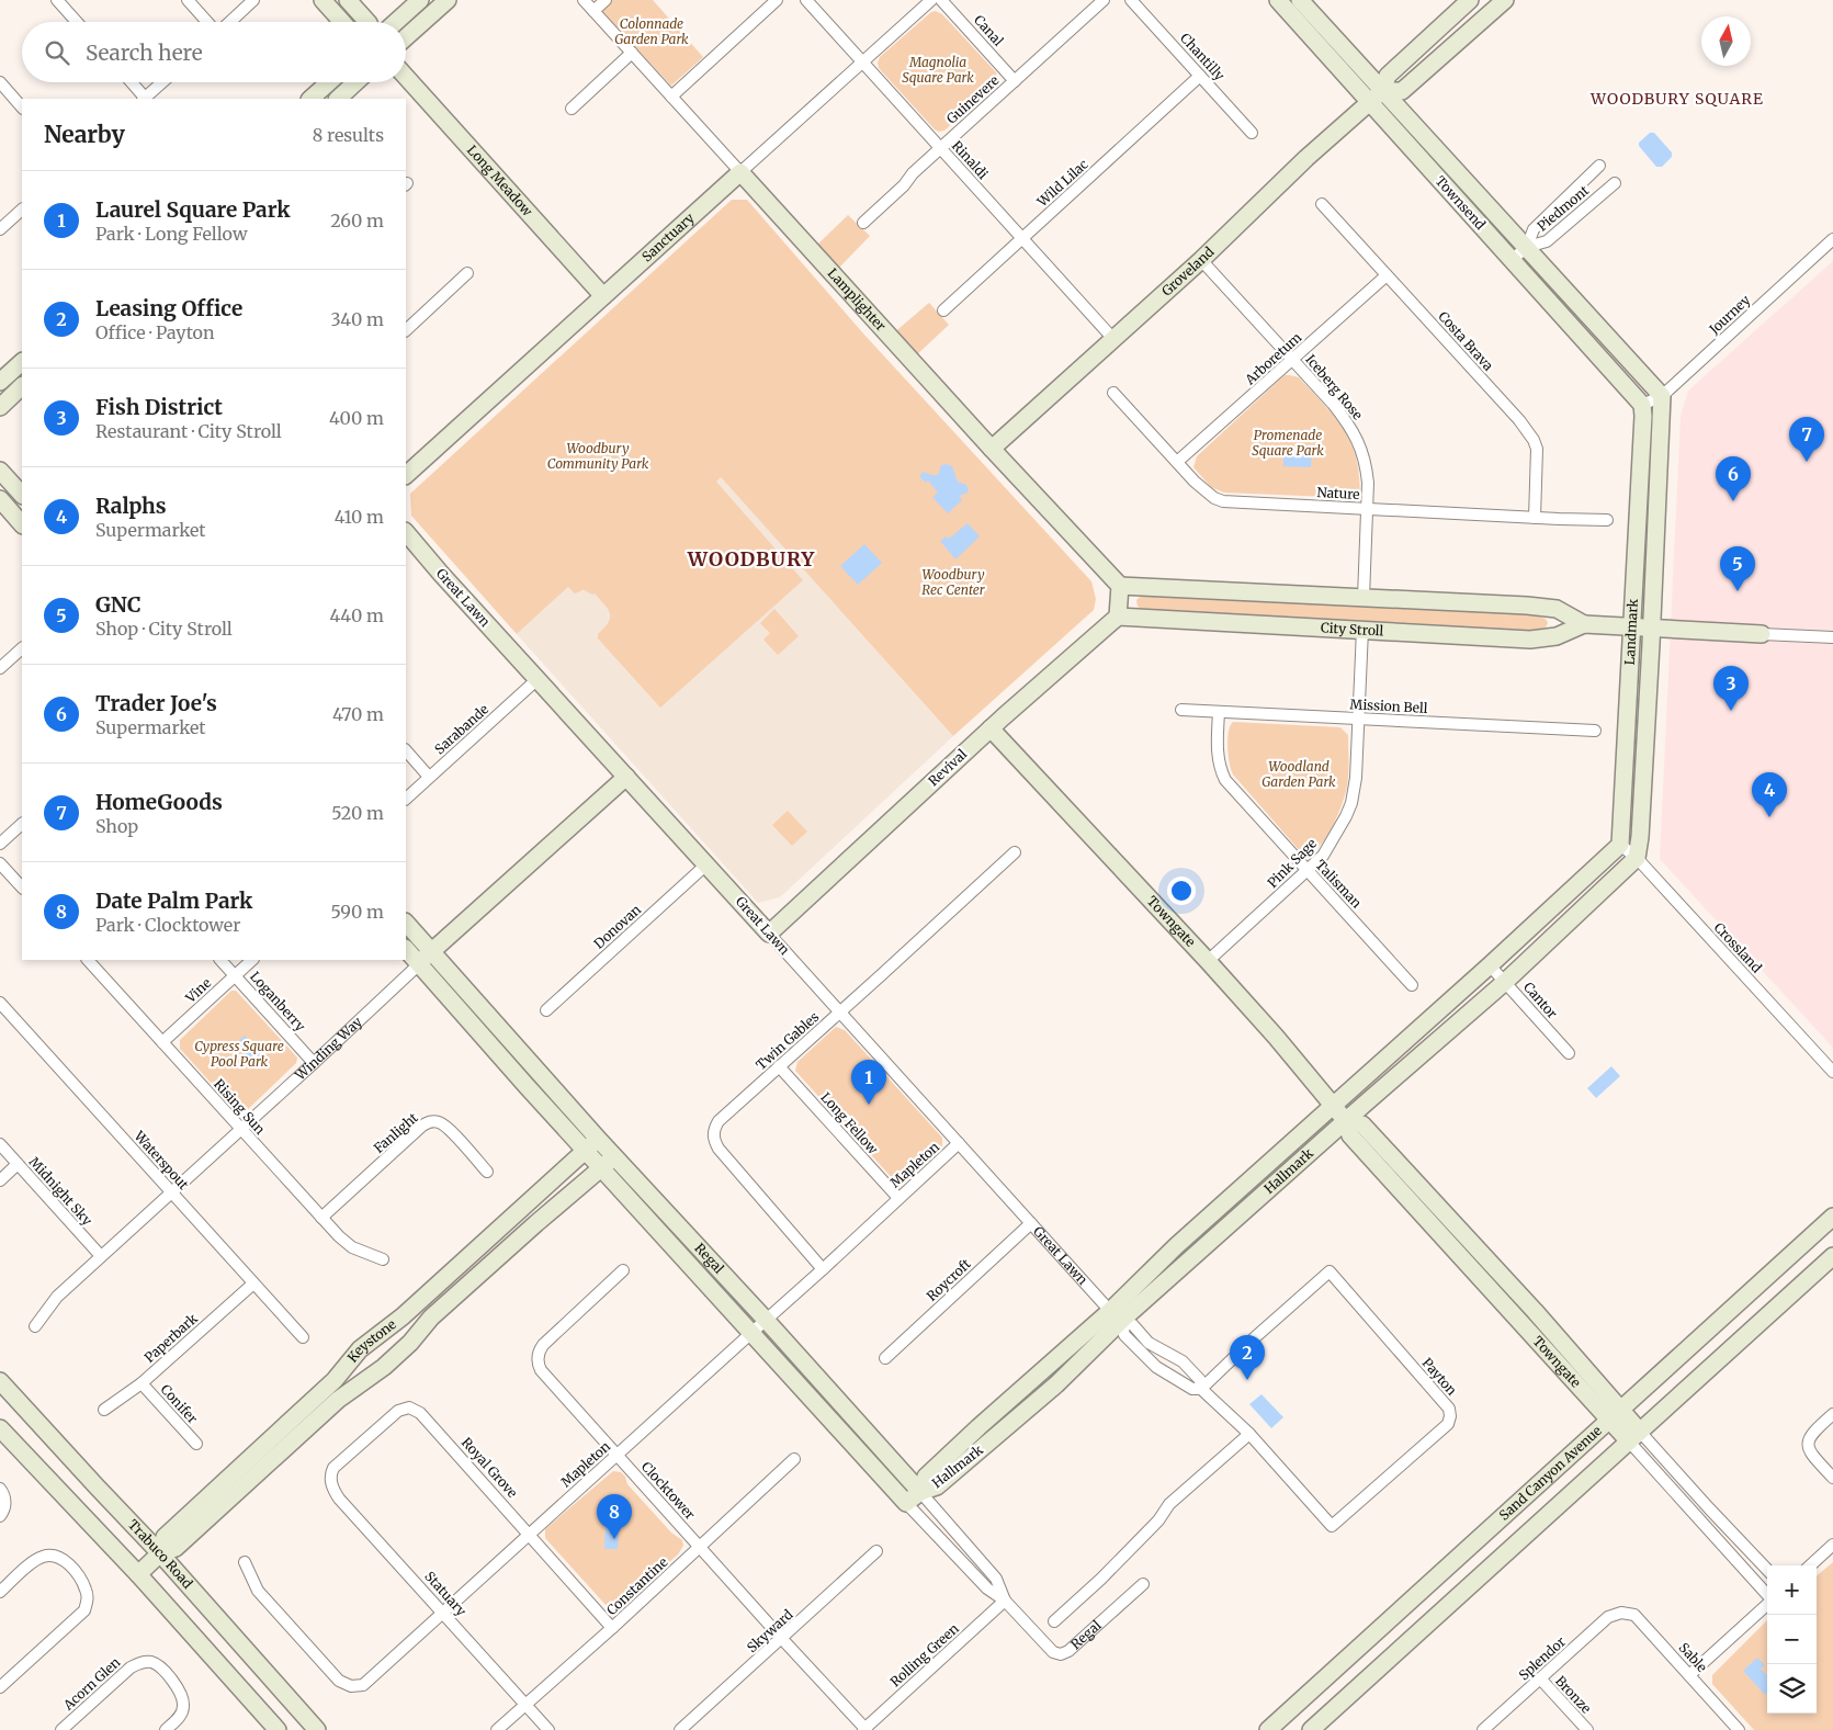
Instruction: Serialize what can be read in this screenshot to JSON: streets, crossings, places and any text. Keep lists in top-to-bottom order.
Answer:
{
  "streets": {
    "street": [
      "Canal",
      "Chantilly",
      "Guinevere",
      "Rinaldi",
      "Long Meadow",
      "Wild Lilac",
      "Townsend",
      "Piedmont",
      "Sanctuary",
      "Groveland",
      "Lamplighter",
      "Journey",
      "Costa Brava",
      "Arboretum",
      "Iceberg Rose",
      "Nature",
      "Great Lawn",
      "City Stroll",
      "Landmark",
      "Mission Bell",
      "Sarabande",
      "Revival",
      "Pink Sage",
      "Talisman",
      "Towngate",
      "Donovan",
      "Crossland",
      "Vine",
      "Cantor",
      "Loganberry",
      "Twin Gables",
      "Winding Way",
      "Rising Sun",
      "Long Fellow",
      "Fanlight",
      "Waterspout",
      "Mapleton",
      "Hallmark",
      "Midnight Sky",
      "Regal",
      "Roycroft",
      "Paperbark",
      "Keystone",
      "Payton",
      "Conifer",
      "Royal Grove",
      "Sand Canyon Avenue",
      "Clocktower",
      "Trabuco Road",
      "Constantine",
      "Statuary",
      "Skyward",
      "Rolling Green",
      "Sable",
      "Splendor",
      "Acorn Glen",
      "Bronze"
    ]
  },
  "crossings": [
    ["Canal", "Guinevere"],
    ["Chantilly", "Wild Lilac"],
    ["Guinevere", "Rinaldi"],
    ["Rinaldi", "Wild Lilac"],
    ["Rinaldi", "Sanctuary"],
    ["Rinaldi", "Groveland"],
    ["Long Meadow", "Sanctuary"],
    ["Townsend", "Piedmont"],
    ["Townsend", "Groveland"],
    ["Townsend", "Journey"],
    ["Townsend", "Landmark"],
    ["Sanctuary", "Lamplighter"],
    ["Groveland", "Lamplighter"],
    ["Groveland", "Iceberg Rose"],
    ["Lamplighter", "City Stroll"],
    ["Lamplighter", "Revival"],
    ["Journey", "Landmark"],
    ["Costa Brava", "Arboretum"],
    ["Costa Brava", "Nature"],
    ["Arboretum", "Iceberg Rose"],
    ["Arboretum", "Nature"],
    ["Iceberg Rose", "Nature"],
    ["Iceberg Rose", "City Stroll"],
    ["Great Lawn", "Sarabande"],
    ["Great Lawn", "Revival"],
    ["Great Lawn", "Donovan"],
    ["Great Lawn", "Twin Gables"],
    ["Great Lawn", "Winding Way"],
    ["Great Lawn", "Mapleton"],
    ["Great Lawn", "Hallmark"],
    ["Great Lawn", "Roycroft"],
    ["Great Lawn", "Payton"],
    ["City Stroll", "Landmark"],
    ["City Stroll", "Revival"],
    ["City Stroll", "Pink Sage"],
    ["Landmark", "Crossland"],
    ["Landmark", "Hallmark"],
    ["Mission Bell", "Pink Sage"],
    ["Mission Bell", "Talisman"],
    ["Revival", "Towngate"],
    ["Pink Sage", "Talisman"],
    ["Pink Sage", "Towngate"],
    ["Towngate", "Hallmark"],
    ["Towngate", "Sand Canyon Avenue"],
    ["Crossland", "Hallmark"],
    ["Vine", "Loganberry"],
    ["Vine", "Rising Sun"],
    ["Cantor", "Hallmark"],
    ["Loganberry", "Winding Way"],
    ["Twin Gables", "Long Fellow"],
    ["Twin Gables", "Mapleton"],
    ["Winding Way", "Rising Sun"],
    ["Winding Way", "Waterspout"],
    ["Winding Way", "Midnight Sky"],
    ["Winding Way", "Regal"],
    ["Rising Sun", "Fanlight"],
    ["Long Fellow", "Mapleton"],
    ["Waterspout", "Paperbark"],
    ["Mapleton", "Regal"],
    ["Mapleton", "Royal Grove"],
    ["Mapleton", "Clocktower"],
    ["Mapleton", "Statuary"],
    ["Hallmark", "Regal"],
    ["Hallmark", "Payton"],
    ["Regal", "Keystone"],
    ["Regal", "Rolling Green"],
    ["Paperbark", "Conifer"],
    ["Keystone", "Trabuco Road"],
    ["Royal Grove", "Constantine"],
    ["Royal Grove", "Statuary"],
    ["Clocktower", "Constantine"],
    ["Clocktower", "Skyward"],
    ["Clocktower", "Rolling Green"],
    ["Constantine", "Statuary"],
    ["Sable", "Splendor"],
    ["Splendor", "Bronze"]
  ],
  "districts": ["WOODBURY SQUARE", "WOODBURY"],
  "parks": [
    "Colonnade Garden Park",
    "Magnolia Square Park",
    "Promenade Square Park",
    "Woodbury Community Park",
    "Woodbury Rec Center",
    "Woodland Garden Park",
    "Cypress Square Pool Park"
  ],
  "north": "top",
  "page": {
    "search": "Search here",
    "heading": ["Nearby", "8 results"],
    "list": [
      {
        "mark": "1",
        "name": "Laurel Square Park",
        "note": "Park · Long Fellow",
        "value": "260 m"
      },
      {
        "mark": "2",
        "name": "Leasing Office",
        "note": "Office · Payton",
        "value": "340 m"
      },
      {
        "mark": "3",
        "name": "Fish District",
        "note": "Restaurant · City Stroll",
        "value": "400 m"
      },
      {
        "mark": "4",
        "name": "Ralphs",
        "note": "Supermarket",
        "value": "410 m"
      },
      {
        "mark": "5",
        "name": "GNC",
        "note": "Shop · City Stroll",
        "value": "440 m"
      },
      {
        "mark": "6",
        "name": "Trader Joe's",
        "note": "Supermarket",
        "value": "470 m"
      },
      {
        "mark": "7",
        "name": "HomeGoods",
        "note": "Shop",
        "value": "520 m"
      },
      {
        "mark": "8",
        "name": "Date Palm Park",
        "note": "Park · Clocktower",
        "value": "590 m"
      }
    ],
    "pins": [
      "7",
      "6",
      "5",
      "3",
      "4",
      "1",
      "2",
      "8"
    ],
    "map_buttons": ["+", "−"]
  }
}
